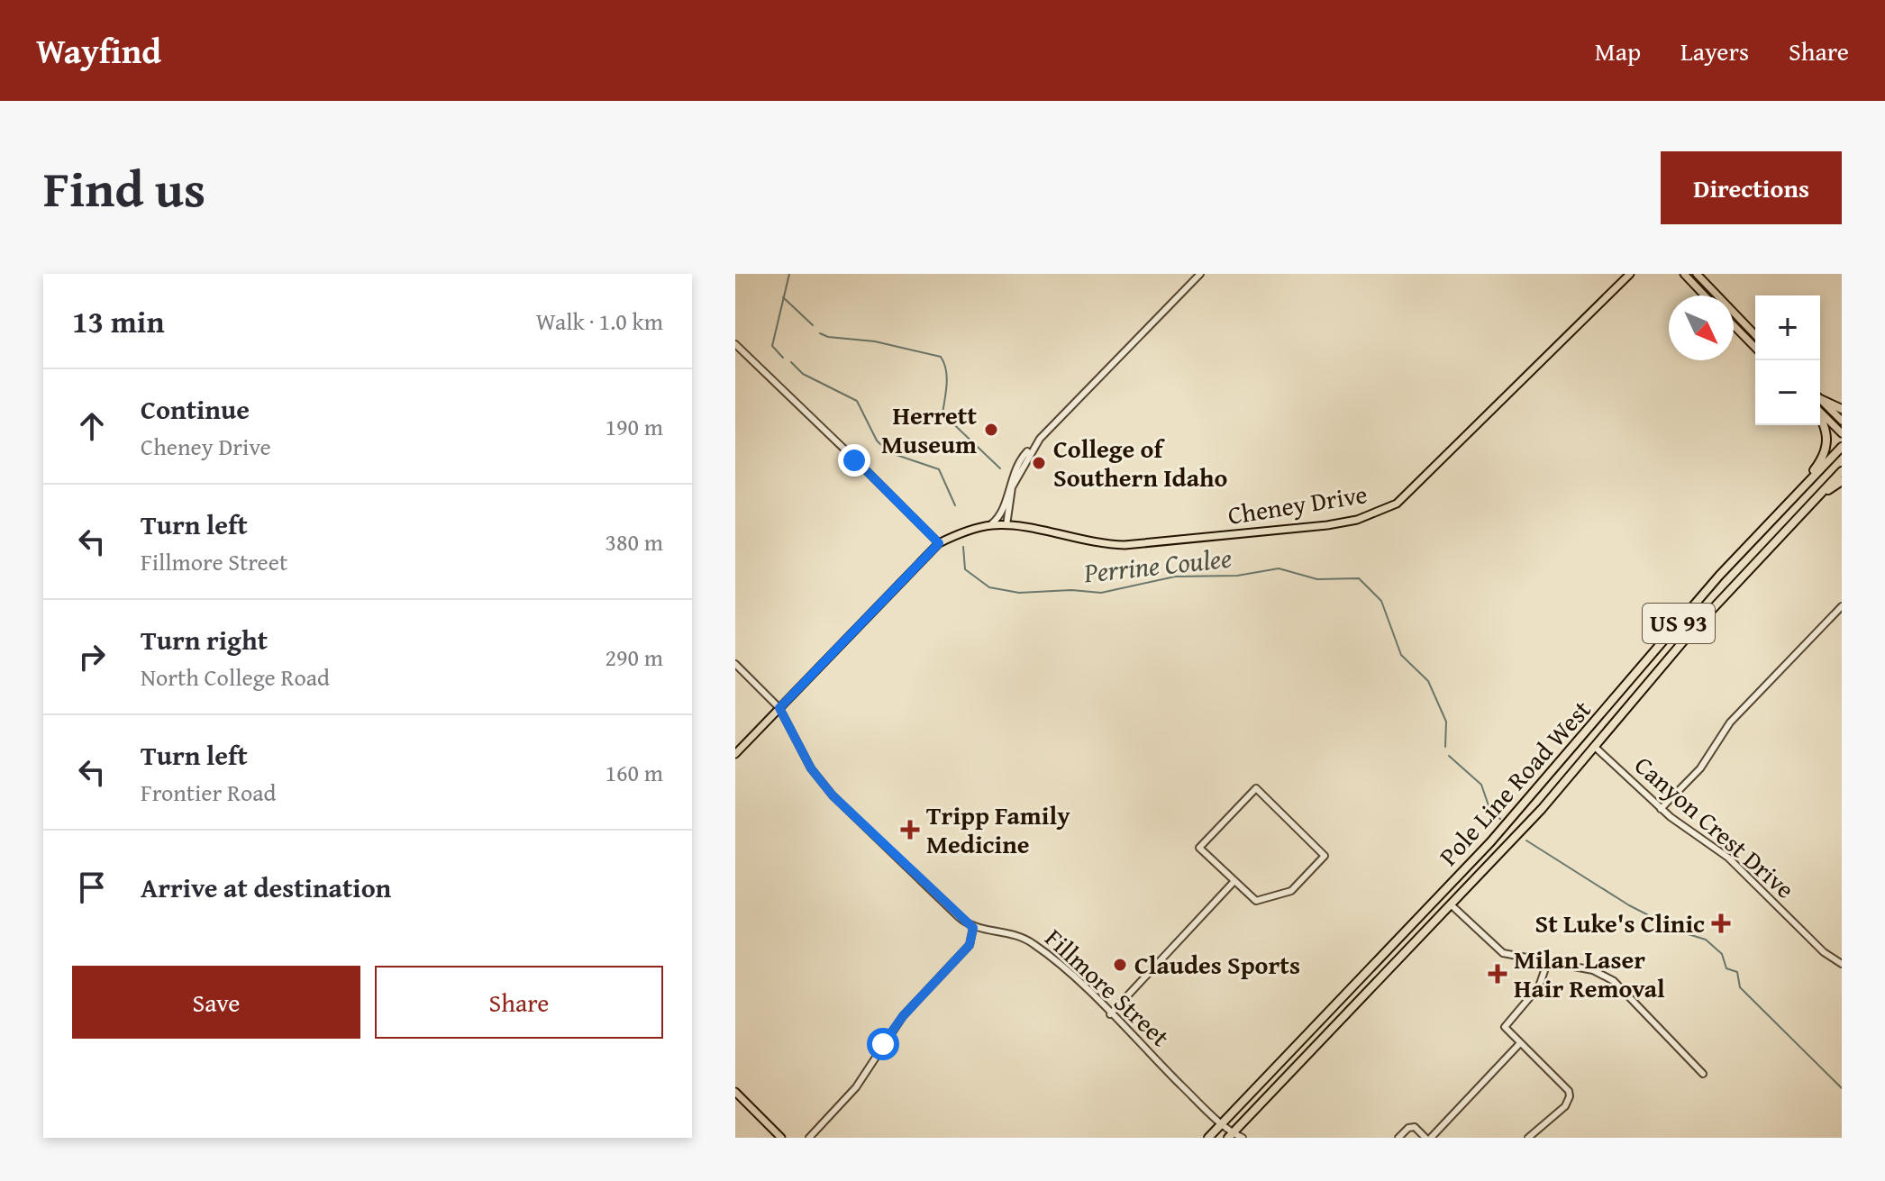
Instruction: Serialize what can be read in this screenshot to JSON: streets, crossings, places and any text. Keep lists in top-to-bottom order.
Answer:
{
  "streets": {
    "highway": ["US 93", "Pole Line Road West"],
    "main road": ["Cheney Drive"],
    "street": ["Canyon Crest Drive", "Fillmore Street"]
  },
  "crossings": [
    ["Pole Line Road West", "Canyon Crest Drive"],
    ["Pole Line Road West", "Fillmore Street"]
  ],
  "water": ["Perrine Coulee"],
  "places": {
    "other": ["Herrett Museum", "College of Southern Idaho", "Claudes Sports"],
    "health": ["Tripp Family Medicine", "St Luke's Clinic", "Milan Laser Hair Removal"]
  },
  "north": "bottom right",
  "page": {
    "header": "Wayfind",
    "nav": ["Map", "Layers", "Share"],
    "title": "Find us",
    "buttons": [
      "Directions",
      ["Save", "Share"]
    ],
    "heading": ["13 min", "Walk · 1.0 km"],
    "map_buttons": ["+", "−"],
    "list": [
      ["Continue", "Cheney Drive", "190 m"],
      ["Turn left", "Fillmore Street", "380 m"],
      ["Turn right", "North College Road", "290 m"],
      ["Turn left", "Frontier Road", "160 m"],
      "Arrive at destination"
    ]
  }
}
